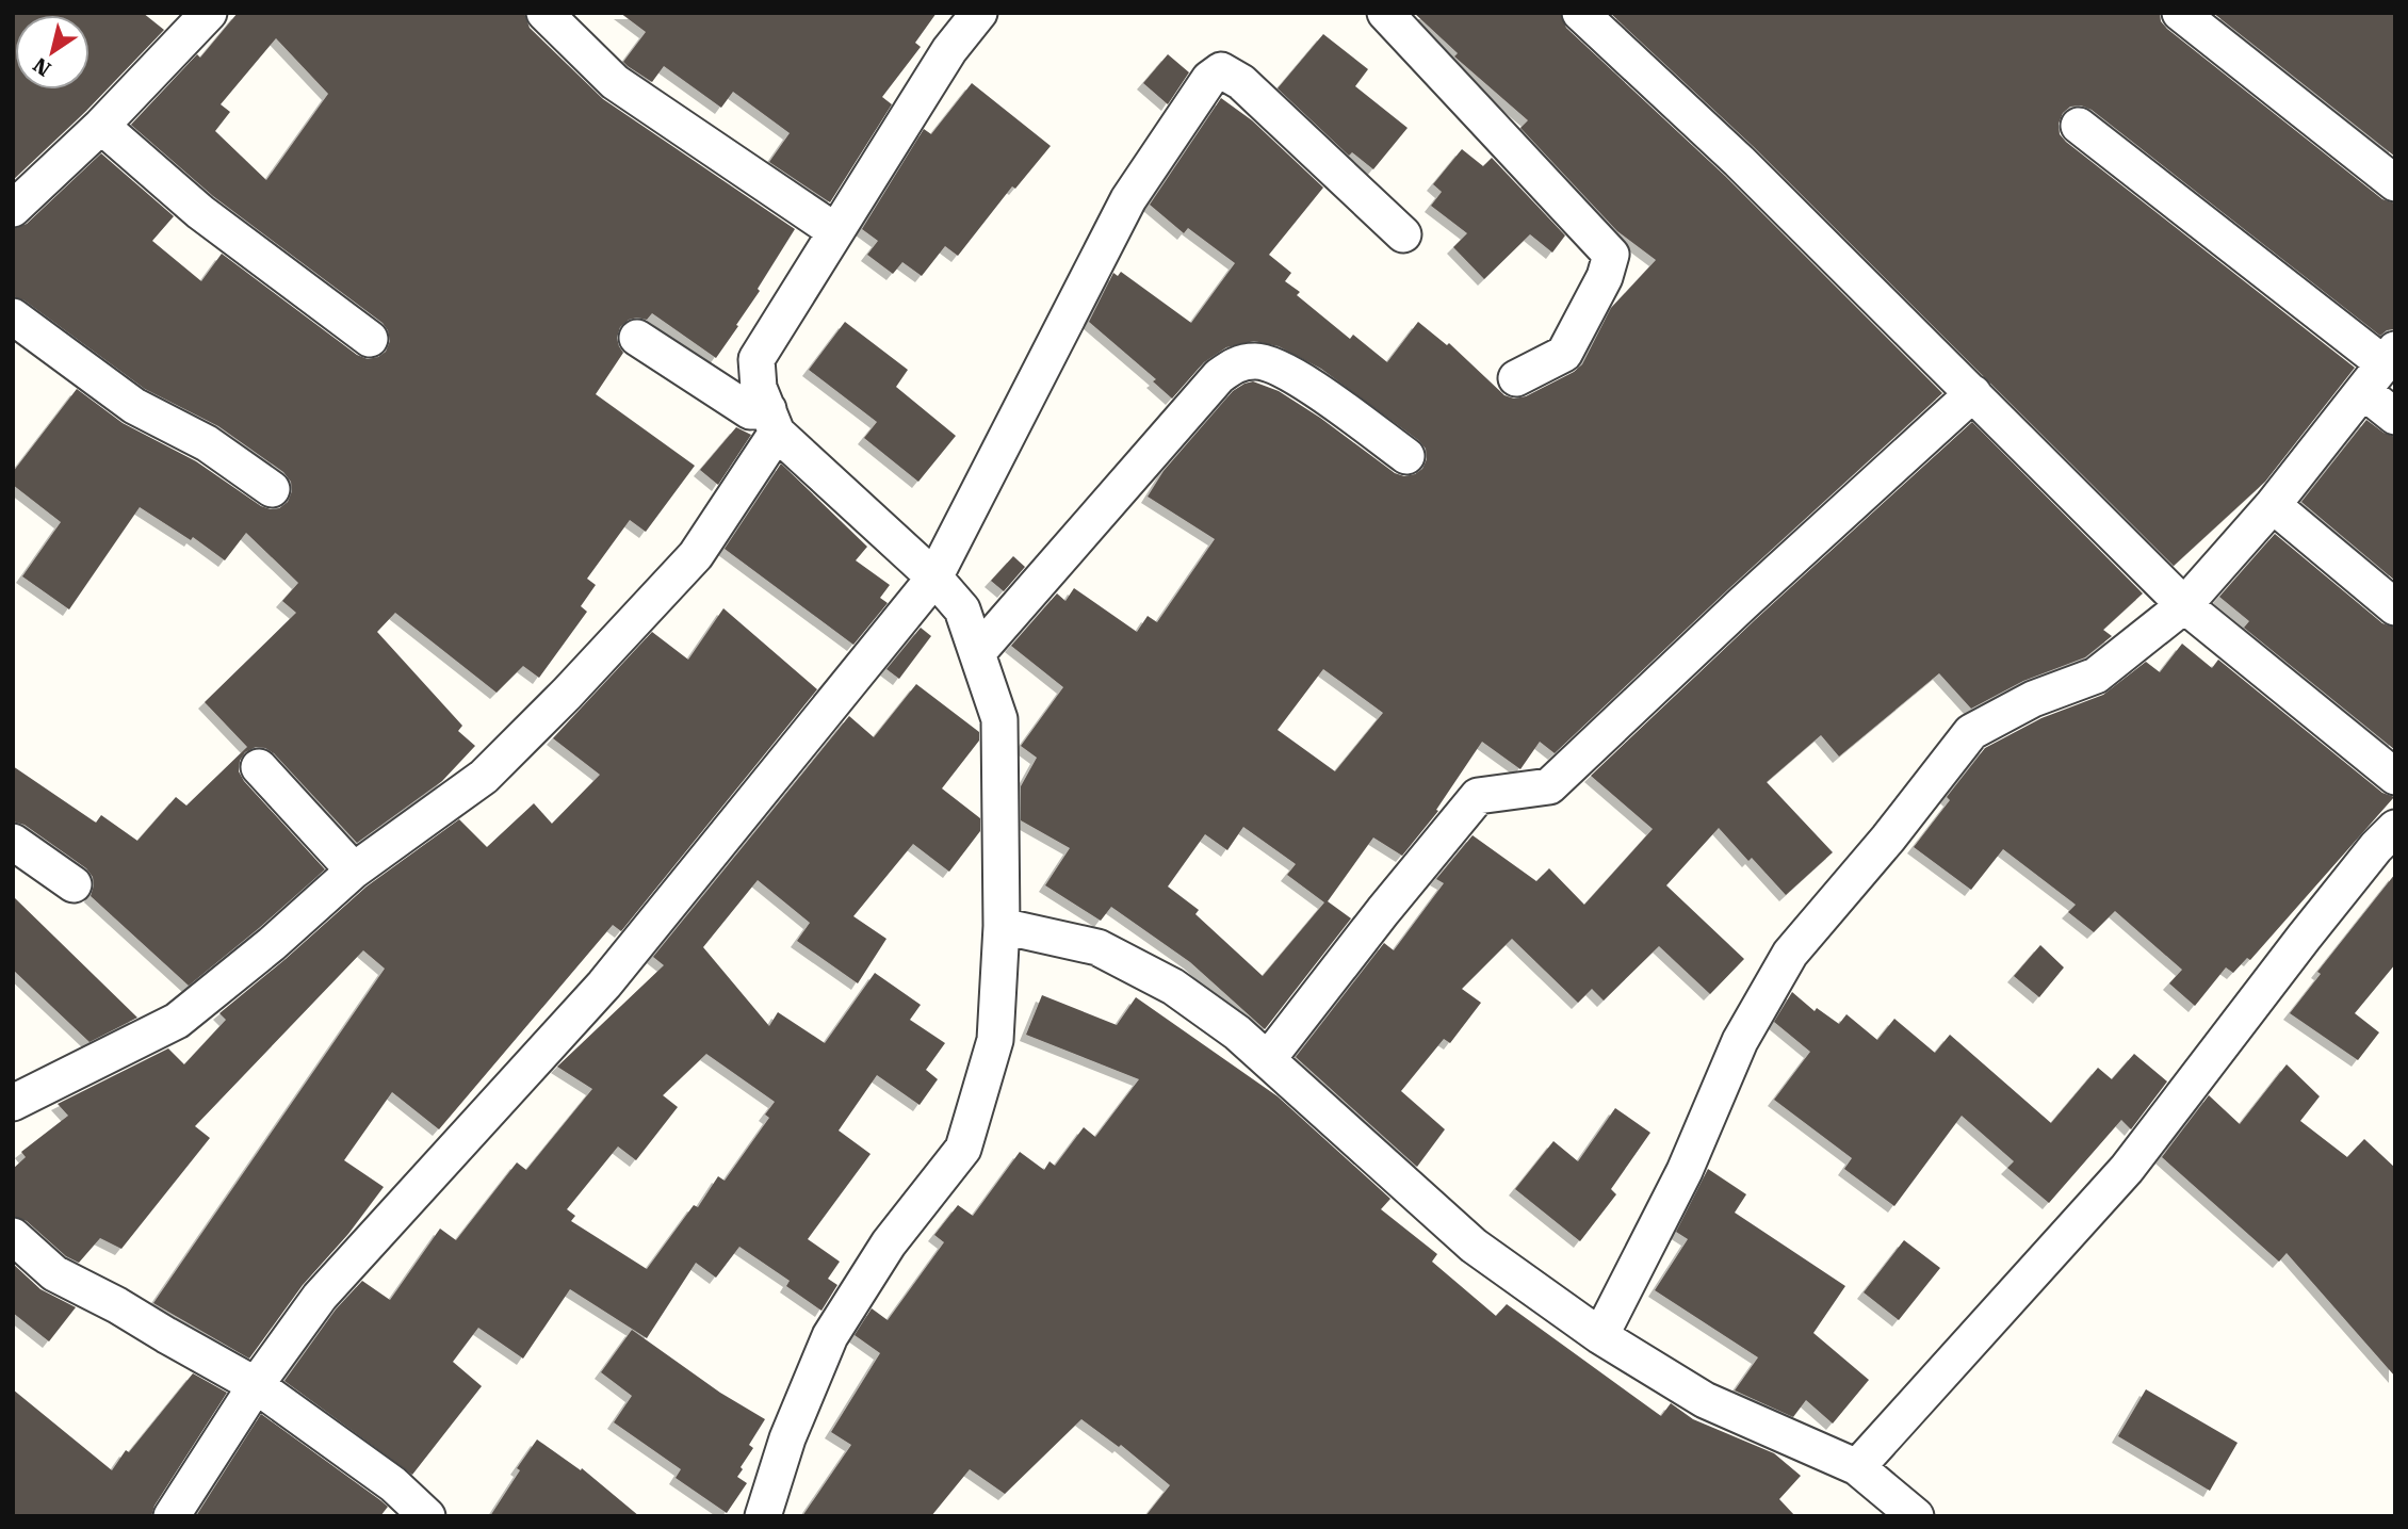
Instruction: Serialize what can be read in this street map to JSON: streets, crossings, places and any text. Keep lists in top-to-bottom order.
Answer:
{
  "north": "bottom left"
}
